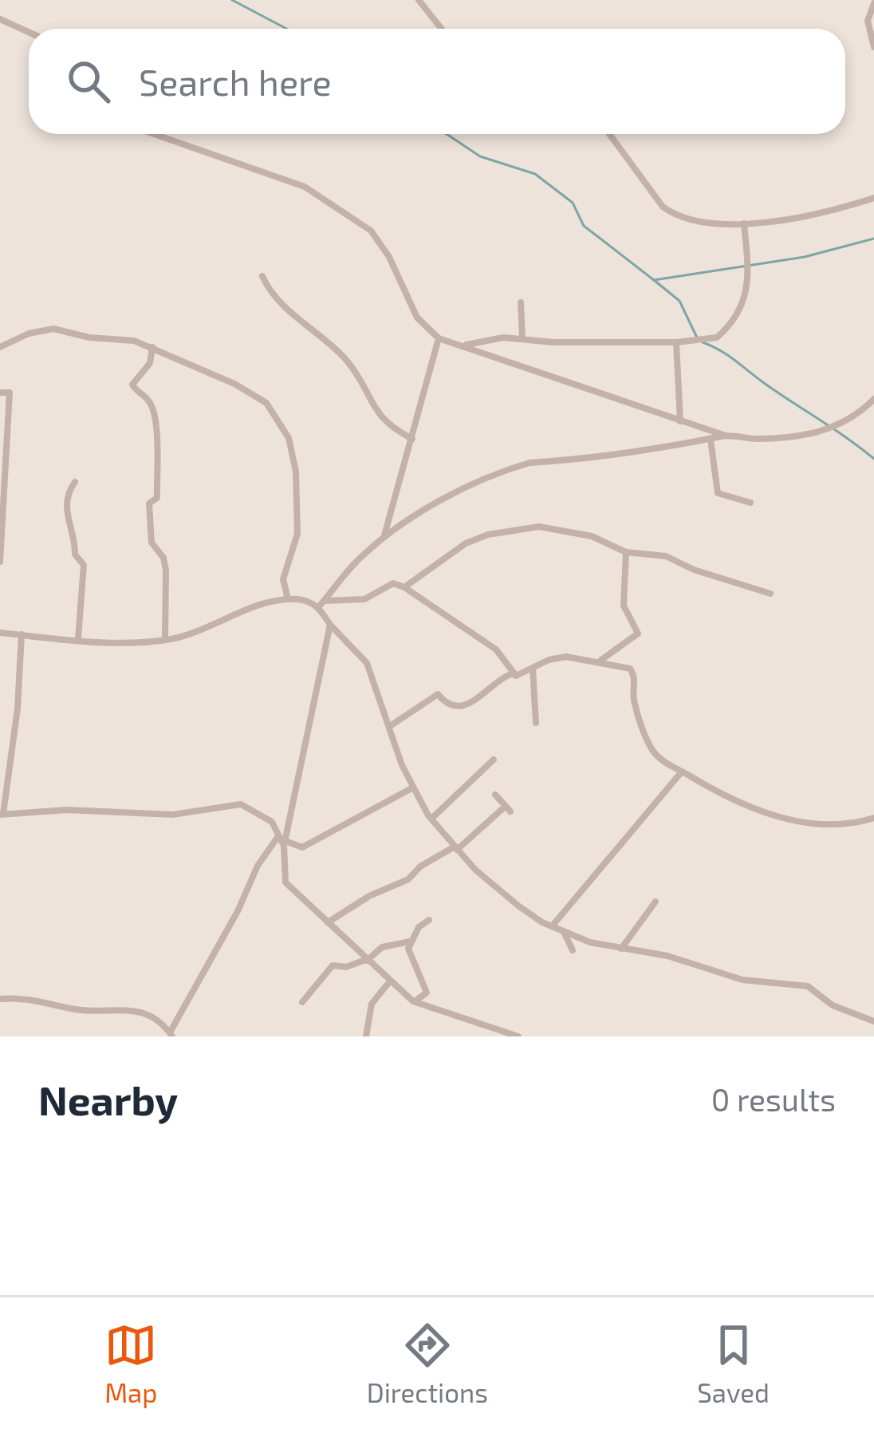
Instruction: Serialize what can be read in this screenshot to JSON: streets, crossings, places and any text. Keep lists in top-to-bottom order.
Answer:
{
  "page": {
    "search": "Search here",
    "heading": ["Nearby", "0 results"],
    "nav": ["Map", "Directions", "Saved"]
  }
}
